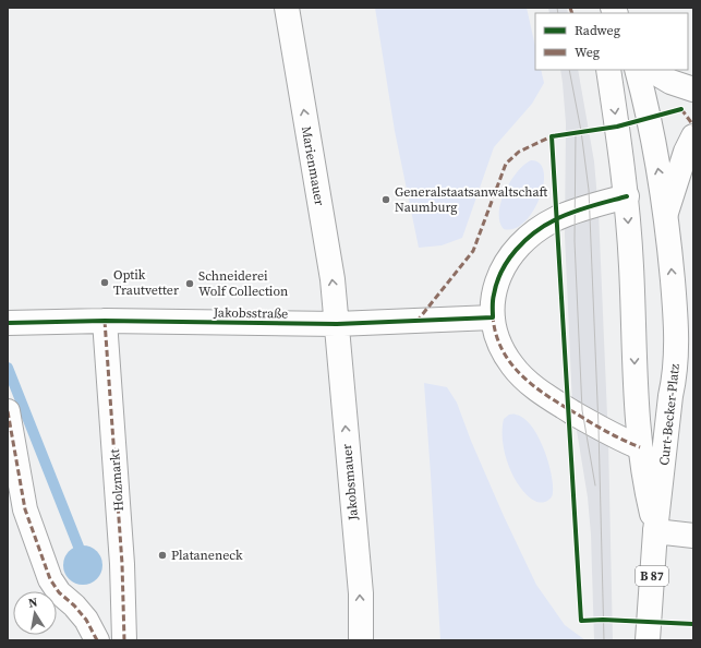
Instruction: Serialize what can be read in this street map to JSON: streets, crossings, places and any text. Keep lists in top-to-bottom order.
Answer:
{
  "streets": {
    "street": [
      "Marienmauer",
      "Jakobsstraße",
      "Curt-Becker-Platz",
      "Holzmarkt",
      "Jakobsmauer",
      "B 87"
    ]
  },
  "crossings": [
    ["Marienmauer", "Jakobsstraße"],
    ["Marienmauer", "Jakobsmauer"],
    ["Jakobsstraße", "Curt-Becker-Platz"],
    ["Jakobsstraße", "Holzmarkt"],
    ["Jakobsstraße", "Jakobsmauer"],
    ["Curt-Becker-Platz", "B 87"]
  ],
  "one_way": ["Marienmauer", "Jakobsmauer"],
  "places": [
    "Generalstaatsanwaltschaft Naumburg",
    "Optik Trautvetter",
    "Schneiderei Wolf Collection",
    "Plataneneck"
  ],
  "legend": ["Radweg", "Weg"],
  "north": "top"
}
